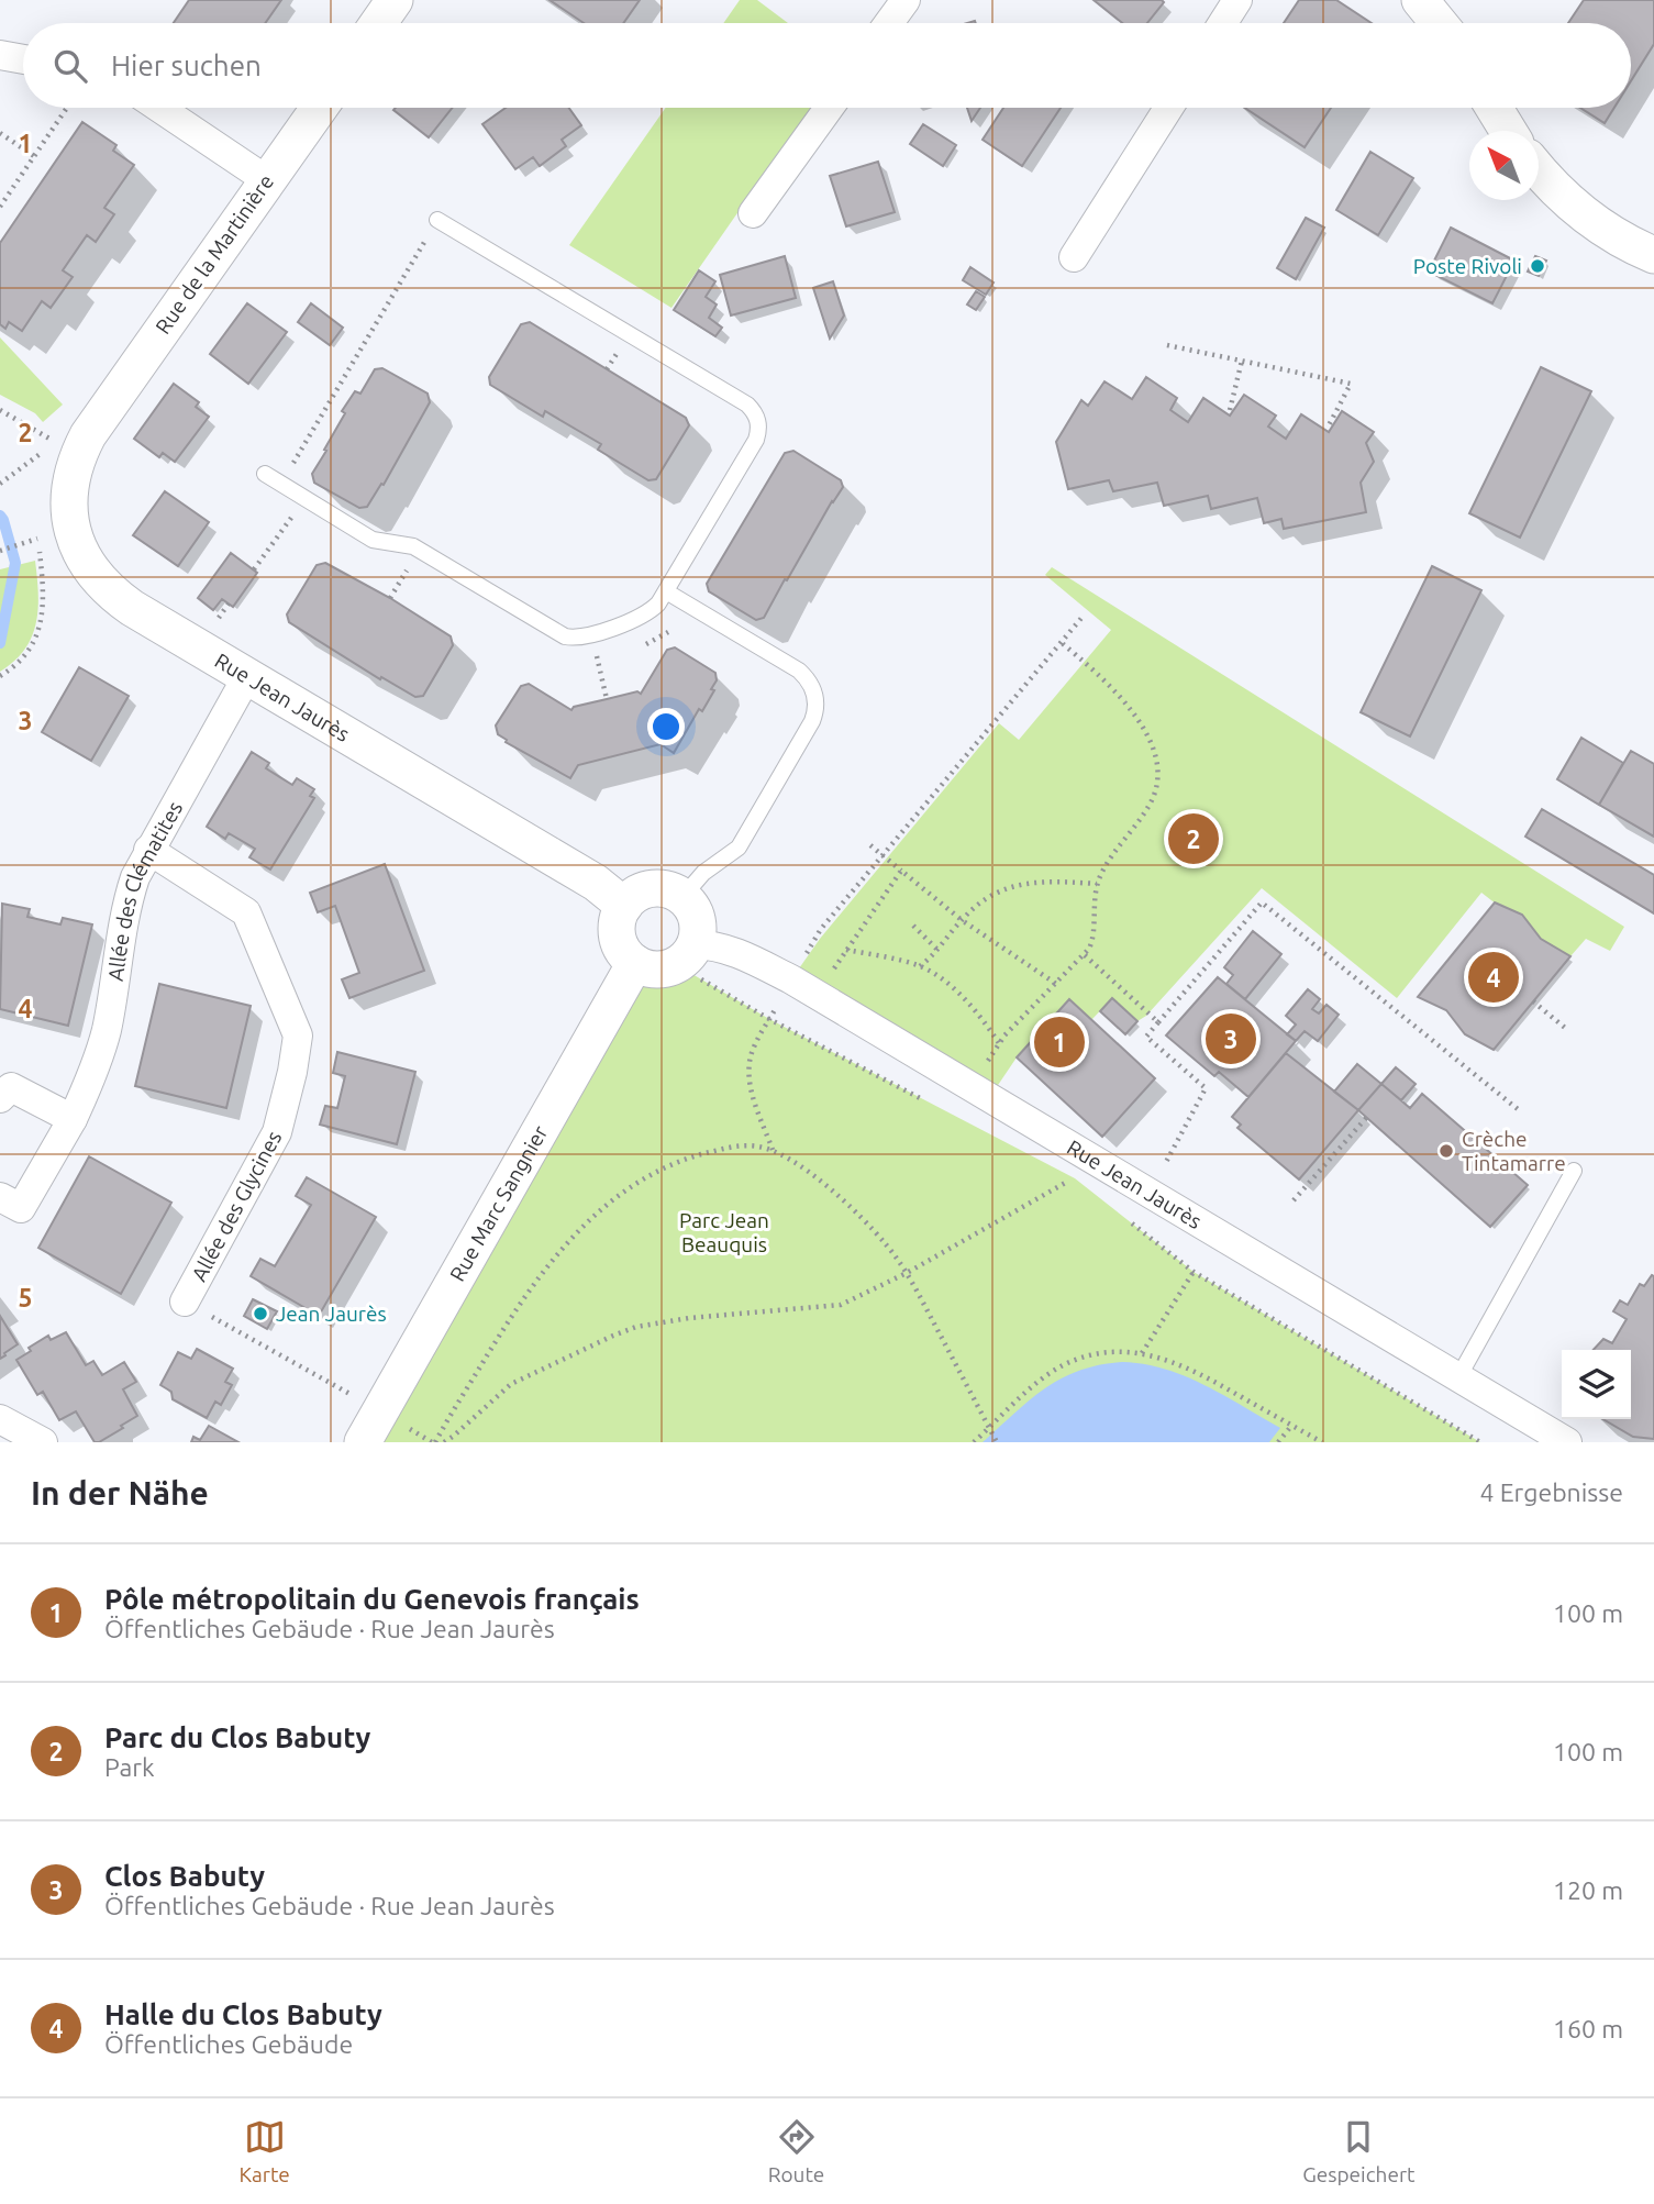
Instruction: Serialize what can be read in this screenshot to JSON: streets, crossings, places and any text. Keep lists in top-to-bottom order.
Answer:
{
  "streets": {
    "street": [
      "Rue de la Martinière",
      "Rue Jean Jaurès",
      "Allée des Clématites",
      "Rue Marc Sangnier",
      "Allée des Glycines"
    ]
  },
  "crossings": [
    ["Rue de la Martinière", "Rue Jean Jaurès"],
    ["Rue Jean Jaurès", "Allée des Clématites"],
    ["Rue Jean Jaurès", "Rue Marc Sangnier"],
    ["Allée des Clématites", "Allée des Glycines"]
  ],
  "parks": ["Parc Jean Beauquis"],
  "places": ["Poste Rivoli", "Crèche Tintamarre", "Jean Jaurès"],
  "north": "top left",
  "page": {
    "search": "Hier suchen",
    "pins": [
      "2",
      "4",
      "3",
      "1"
    ],
    "heading": ["In der Nähe", "4 Ergebnisse"],
    "list": [
      {
        "mark": "1",
        "name": "Pôle métropolitain du Genevois français",
        "note": "Öffentliches Gebäude · Rue Jean Jaurès",
        "value": "100 m"
      },
      {
        "mark": "2",
        "name": "Parc du Clos Babuty",
        "note": "Park",
        "value": "100 m"
      },
      {
        "mark": "3",
        "name": "Clos Babuty",
        "note": "Öffentliches Gebäude · Rue Jean Jaurès",
        "value": "120 m"
      },
      {
        "mark": "4",
        "name": "Halle du Clos Babuty",
        "note": "Öffentliches Gebäude",
        "value": "160 m"
      }
    ],
    "nav": ["Karte", "Route", "Gespeichert"]
  },
  "grid": {
    "rows": [
      "1",
      "2",
      "3",
      "4",
      "5"
    ]
  }
}
